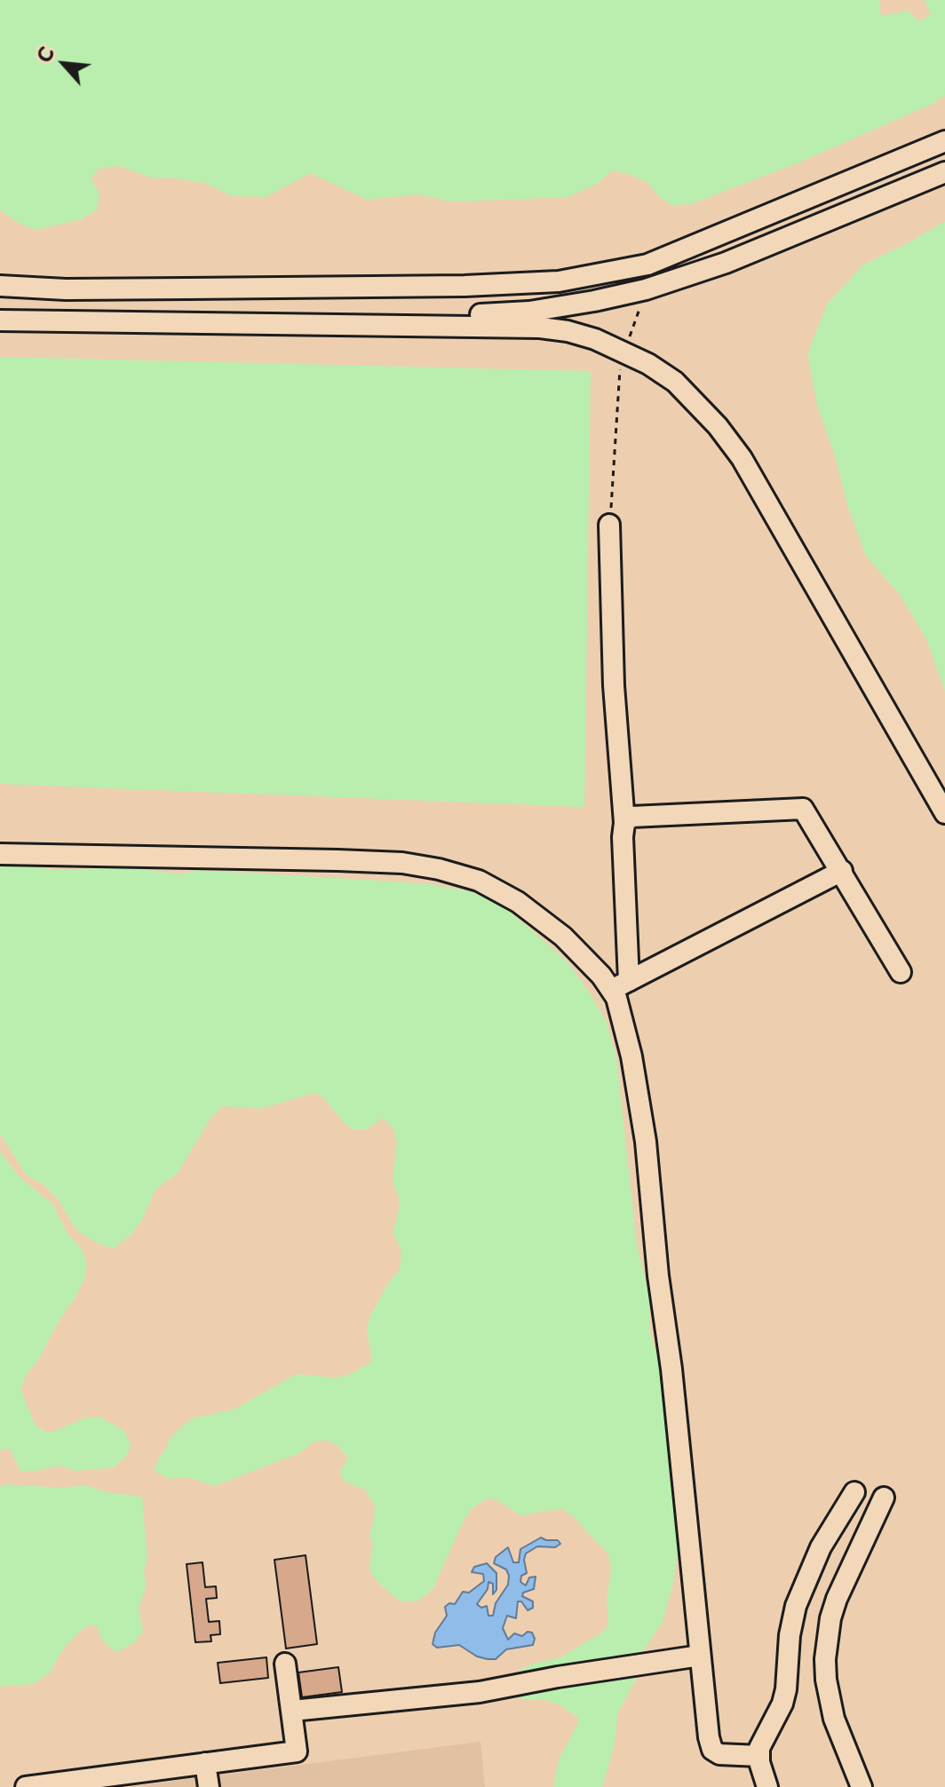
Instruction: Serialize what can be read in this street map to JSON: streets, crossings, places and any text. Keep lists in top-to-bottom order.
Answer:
{
  "north": "top left"
}
